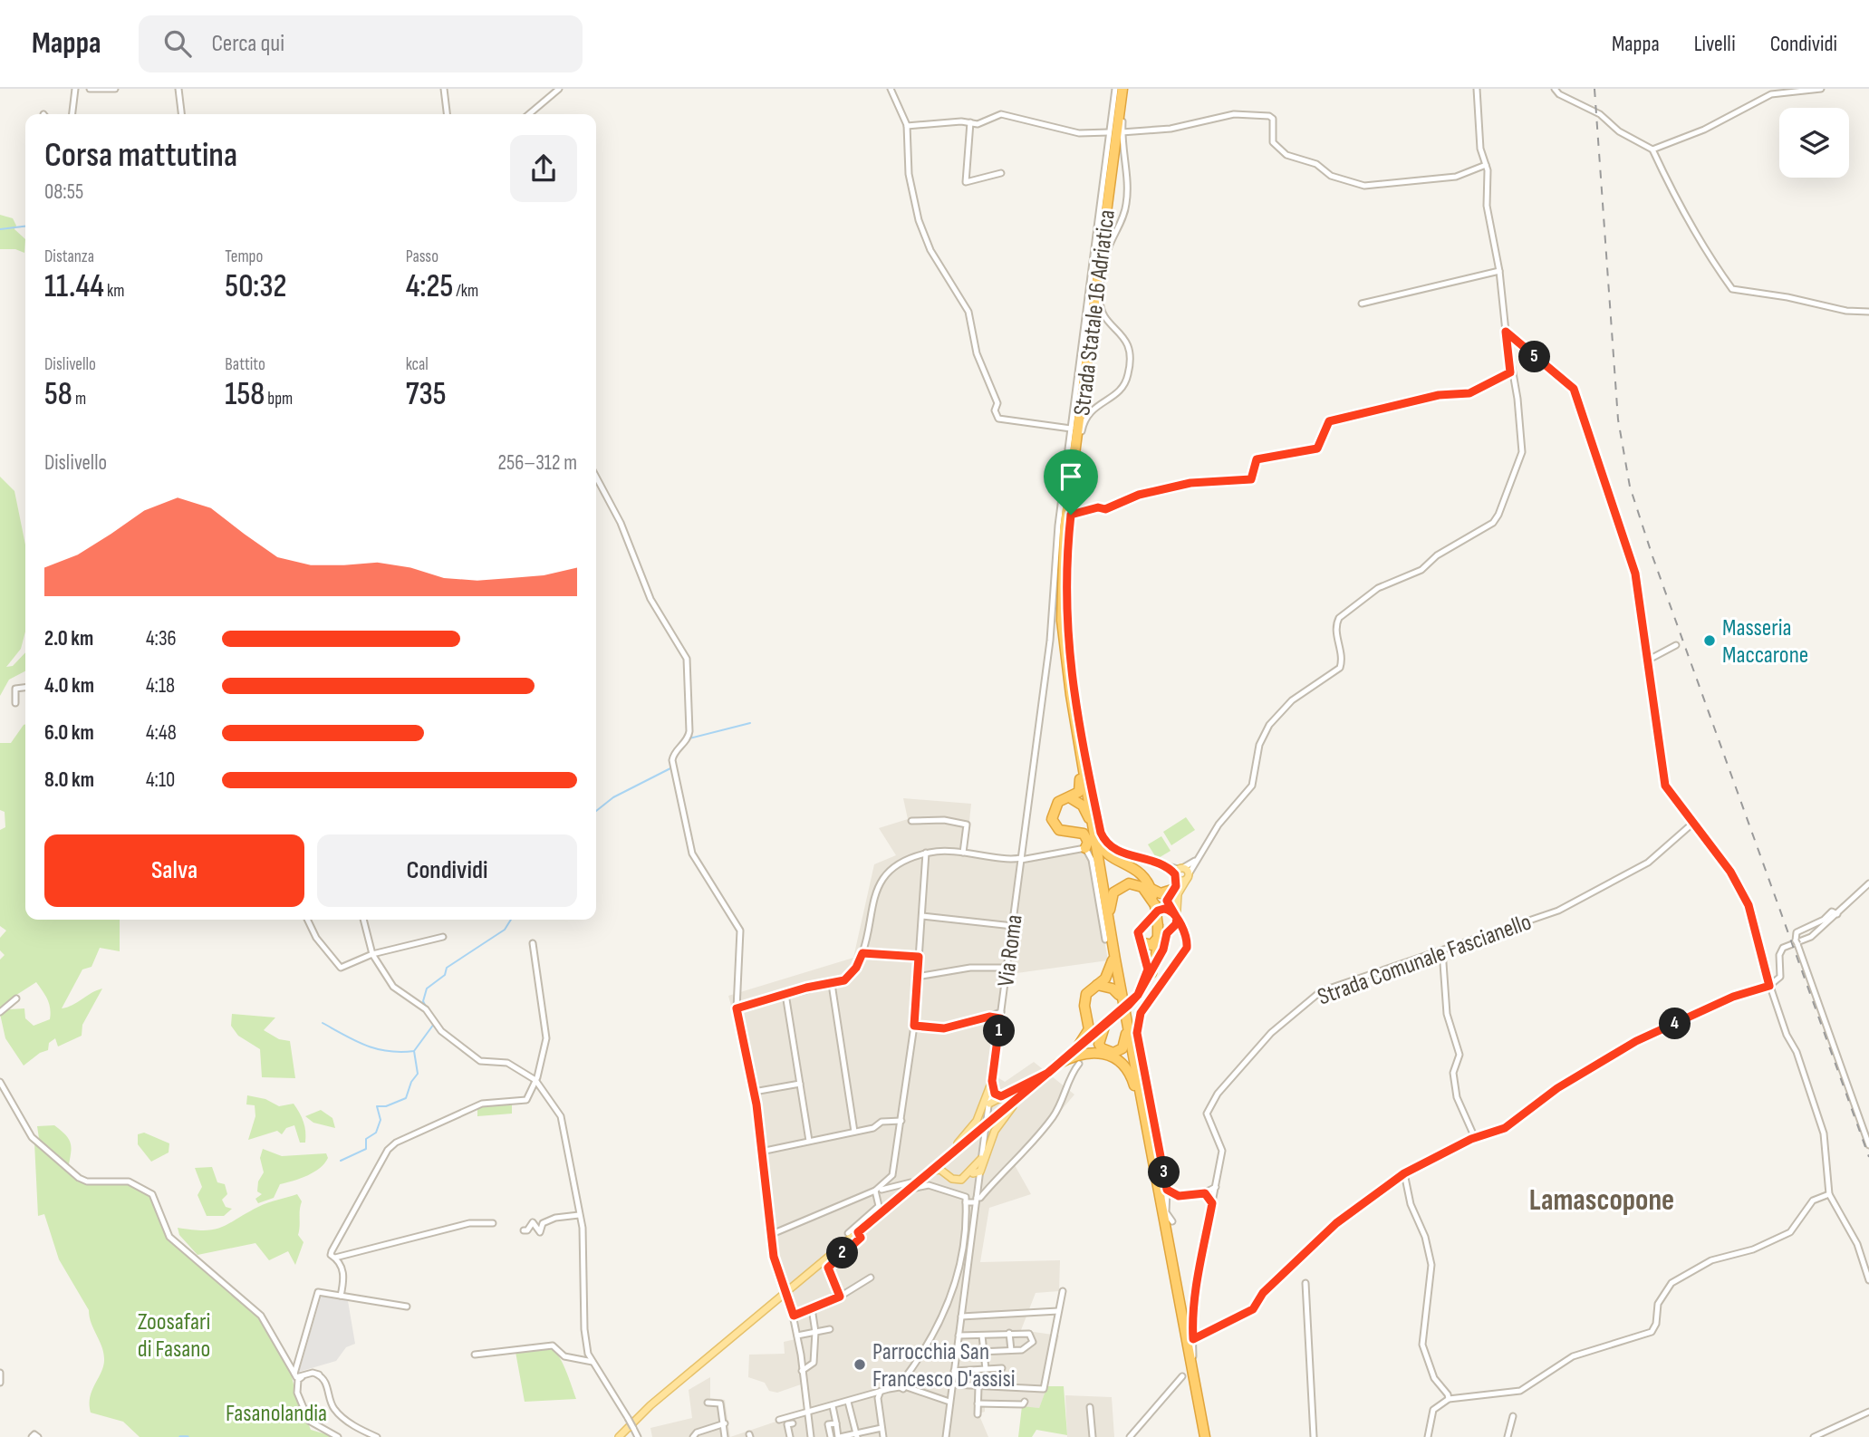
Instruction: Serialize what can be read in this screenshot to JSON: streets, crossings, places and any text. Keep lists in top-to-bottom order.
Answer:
{
  "streets": {
    "highway": ["Strada Statale 16 Adriatica"],
    "street": ["Via Roma", "Strada Comunale Fascianello"]
  },
  "crossings": [
    ["Strada Statale 16 Adriatica", "Via Roma"]
  ],
  "districts": ["Lamascopone"],
  "parks": ["Zoosafari di Fasano", "Fasanolandia"],
  "places": ["Masseria Maccarone", "Parrocchia San Francesco D'assisi"],
  "page": {
    "header": "Mappa",
    "search": "Cerca qui",
    "nav": ["Mappa", "Livelli", "Condividi"],
    "heading": ["Corsa mattutina", "08:55"],
    "stats": [
      ["Distanza", "11.44 km"],
      ["Tempo", "50:32"],
      ["Passo", "4:25 /km"],
      ["Dislivello", "58 m"],
      ["Battito", "158 bpm"],
      ["kcal", "735"]
    ],
    "pins": [
      "5",
      "4",
      "1",
      "3",
      "2"
    ],
    "chart": ["Dislivello", "256–312 m"],
    "list": [
      {
        "name": "2.0 km",
        "note": "4:36"
      },
      {
        "name": "4.0 km",
        "note": "4:18"
      },
      {
        "name": "6.0 km",
        "note": "4:48"
      },
      {
        "name": "8.0 km",
        "note": "4:10"
      }
    ],
    "buttons": ["Salva", "Condividi"]
  }
}
